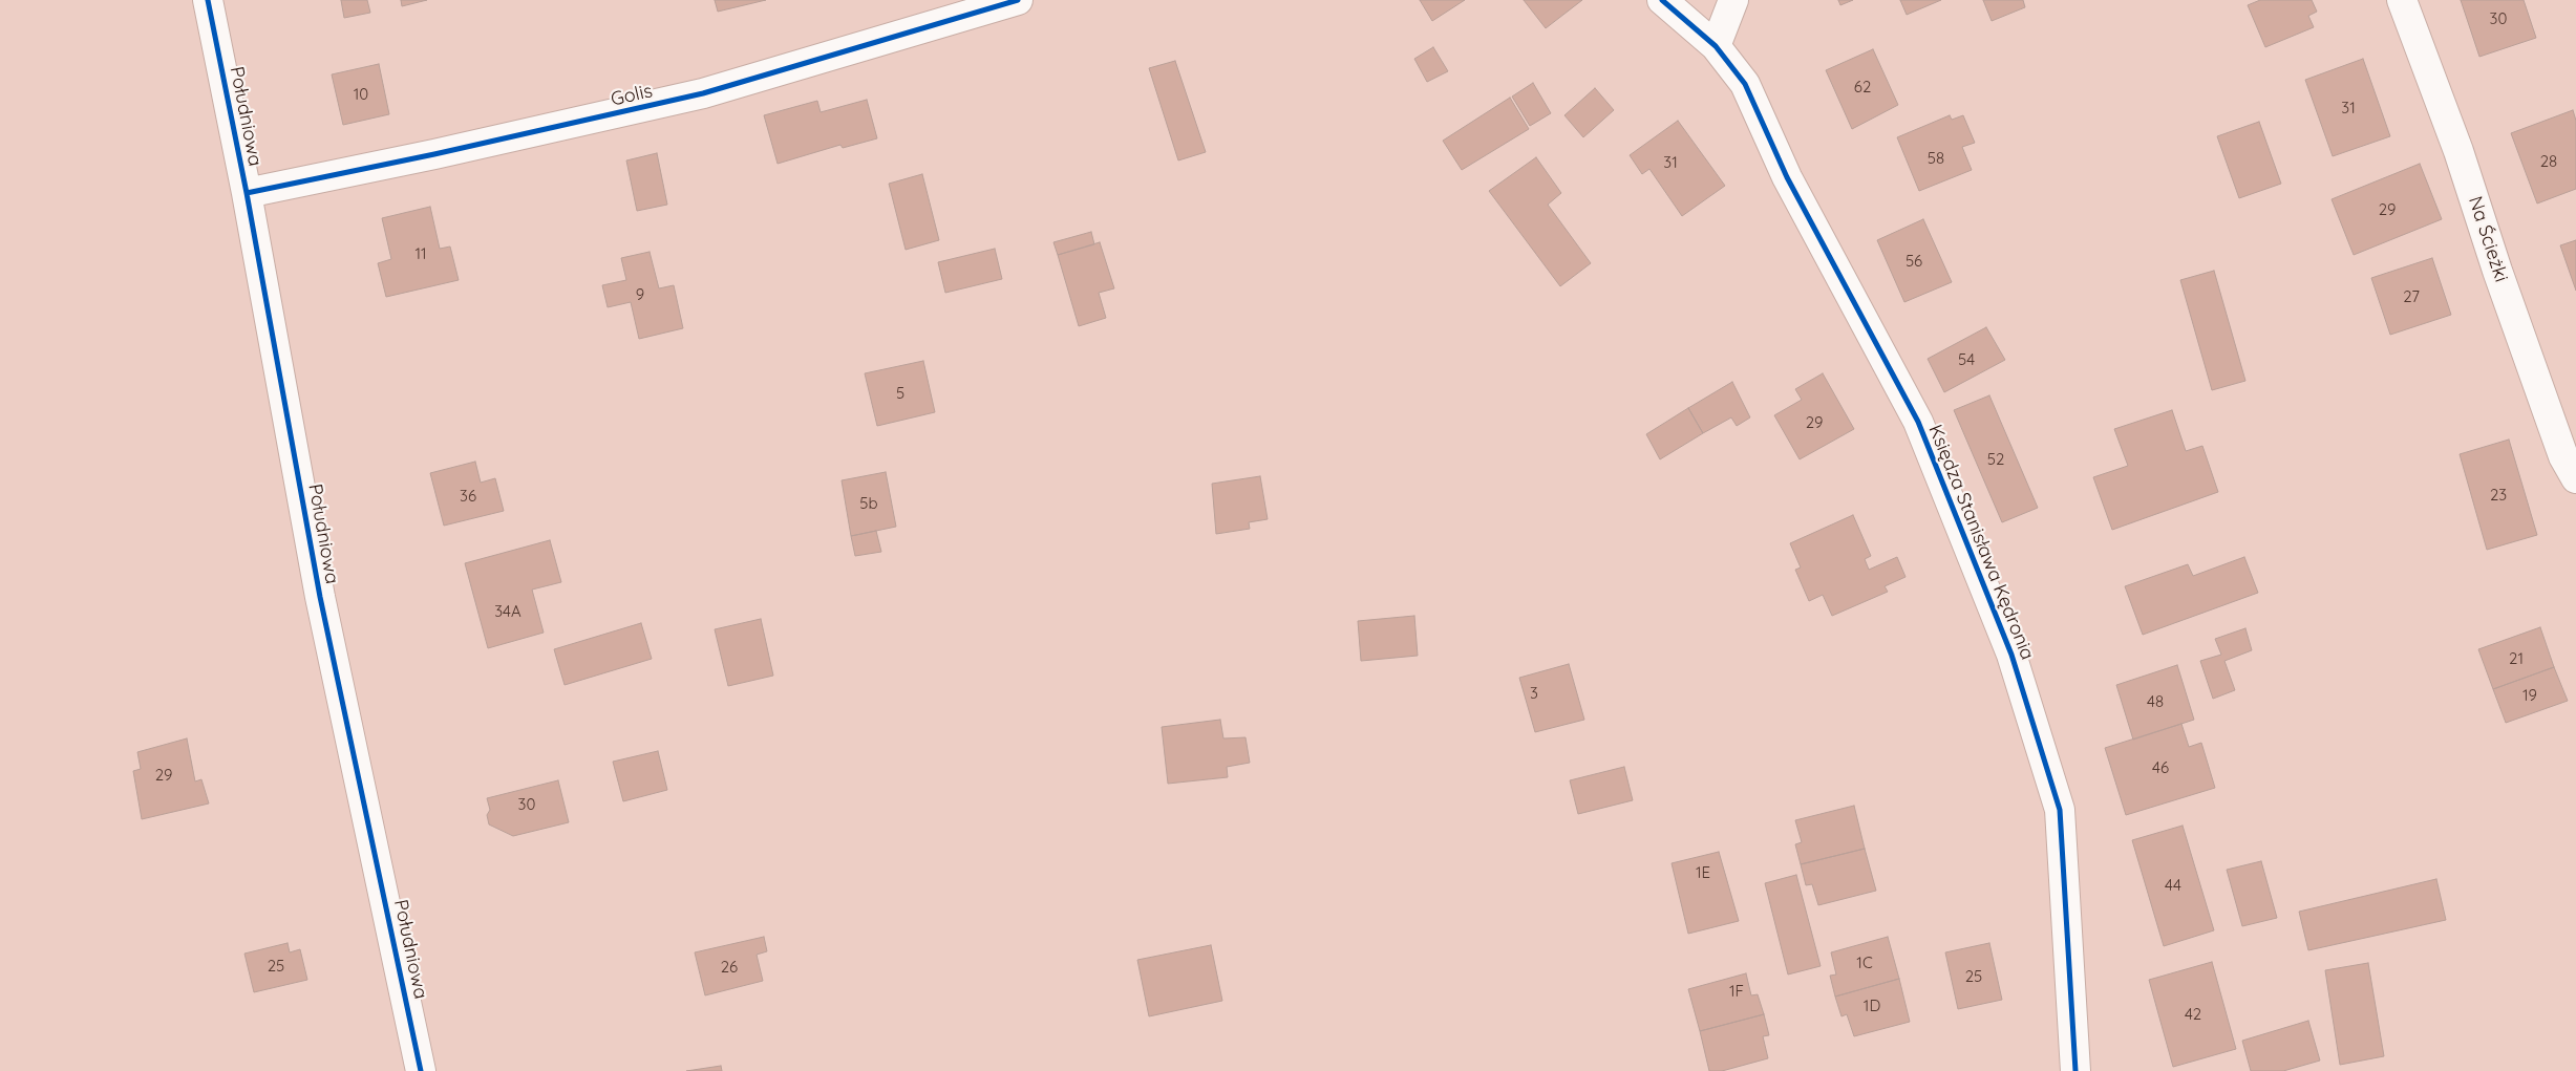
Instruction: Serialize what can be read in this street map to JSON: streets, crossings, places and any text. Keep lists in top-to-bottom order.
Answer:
{
  "streets": {
    "street": [
      "Golis",
      "Południowa",
      "Na Ścieżki",
      "Księdza Stanisława Kędronia"
    ]
  },
  "crossings": [
    ["Golis", "Południowa"]
  ],
  "house_numbers": [
    "30",
    "62",
    "10",
    "31",
    "58",
    "28",
    "31",
    "29",
    "11",
    "56",
    "9",
    "27",
    "54",
    "5",
    "29",
    "52",
    "23",
    "36",
    "5b",
    "34A",
    "21",
    "3",
    "19",
    "48",
    "46",
    "29",
    "30",
    "1E",
    "44",
    "1C",
    "25",
    "26",
    "25",
    "1F",
    "1D",
    "42"
  ]
}
